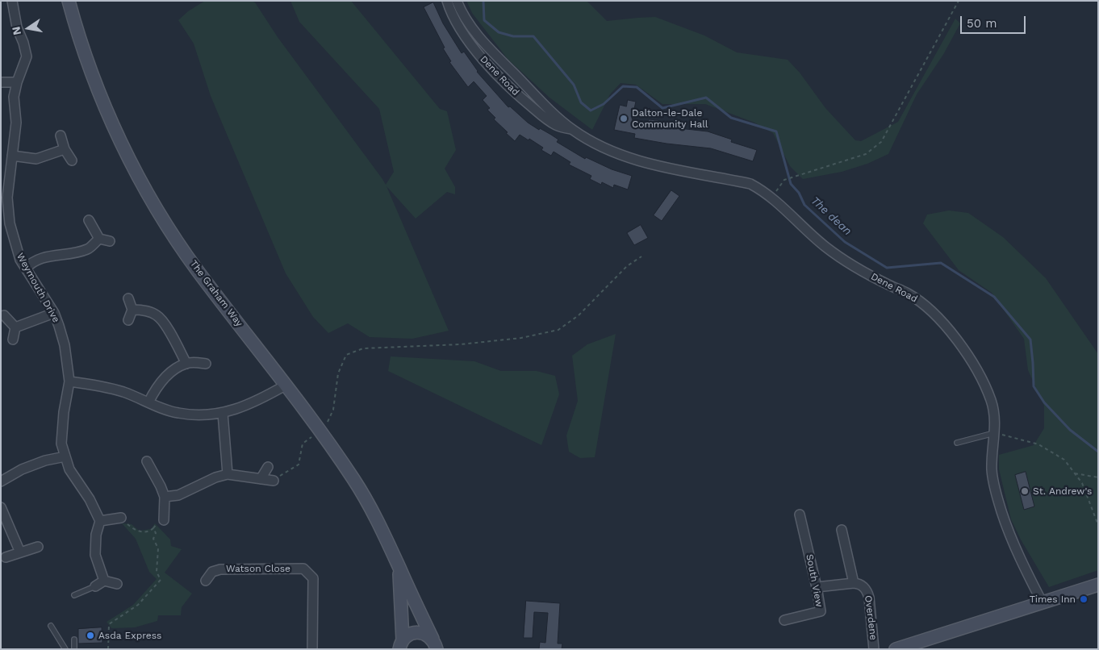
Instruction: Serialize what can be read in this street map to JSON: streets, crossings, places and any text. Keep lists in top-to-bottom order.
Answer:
{
  "streets": {
    "main road": ["The Graham Way"],
    "street": [
      "Dene Road",
      "Weymouth Drive",
      "Watson Close",
      "South View",
      "Overdene"
    ]
  },
  "water": ["The dean"],
  "places": [
    "Dalton-le-Dale Community Hall",
    "St. Andrew's",
    "Times Inn",
    "Asda Express"
  ],
  "scale_bar": "50 m",
  "north": "left"
}
